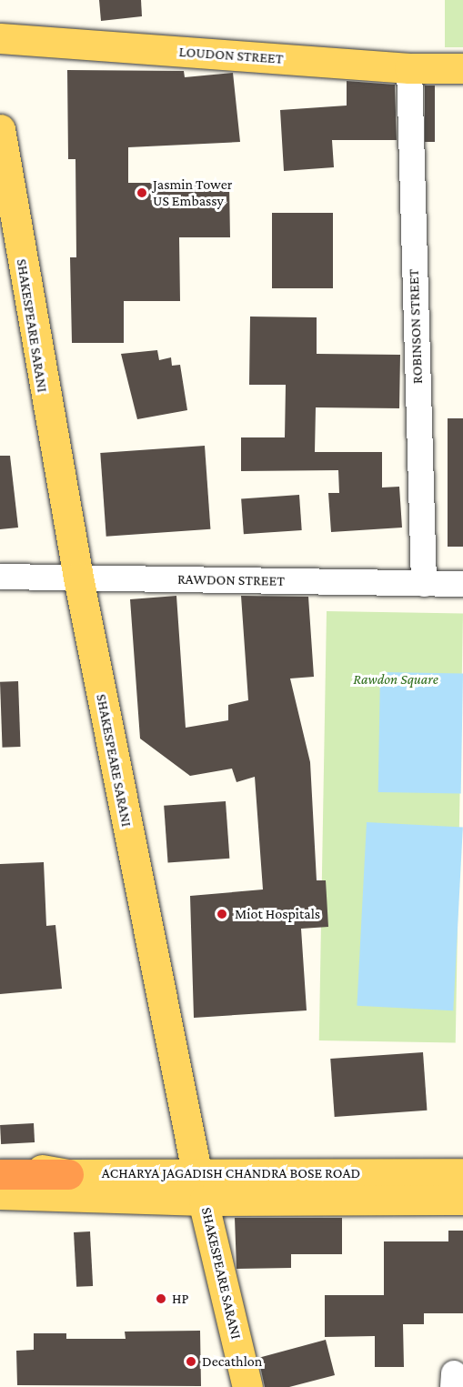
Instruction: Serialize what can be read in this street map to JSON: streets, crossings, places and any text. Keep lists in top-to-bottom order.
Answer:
{
  "streets": {
    "main road": ["LOUDON STREET", "SHAKESPEARE SARANI", "ACHARYA JAGADISH CHANDRA BOSE ROAD"],
    "street": ["ROBINSON STREET", "RAWDON STREET"]
  },
  "crossings": [
    ["LOUDON STREET", "ROBINSON STREET"],
    ["SHAKESPEARE SARANI", "RAWDON STREET"],
    ["SHAKESPEARE SARANI", "ACHARYA JAGADISH CHANDRA BOSE ROAD"],
    ["ROBINSON STREET", "RAWDON STREET"]
  ],
  "parks": ["Rawdon Square"],
  "places": [
    "Jasmin Tower US Embassy",
    "Miot Hospitals",
    "HP",
    "Decathlon"
  ]
}
